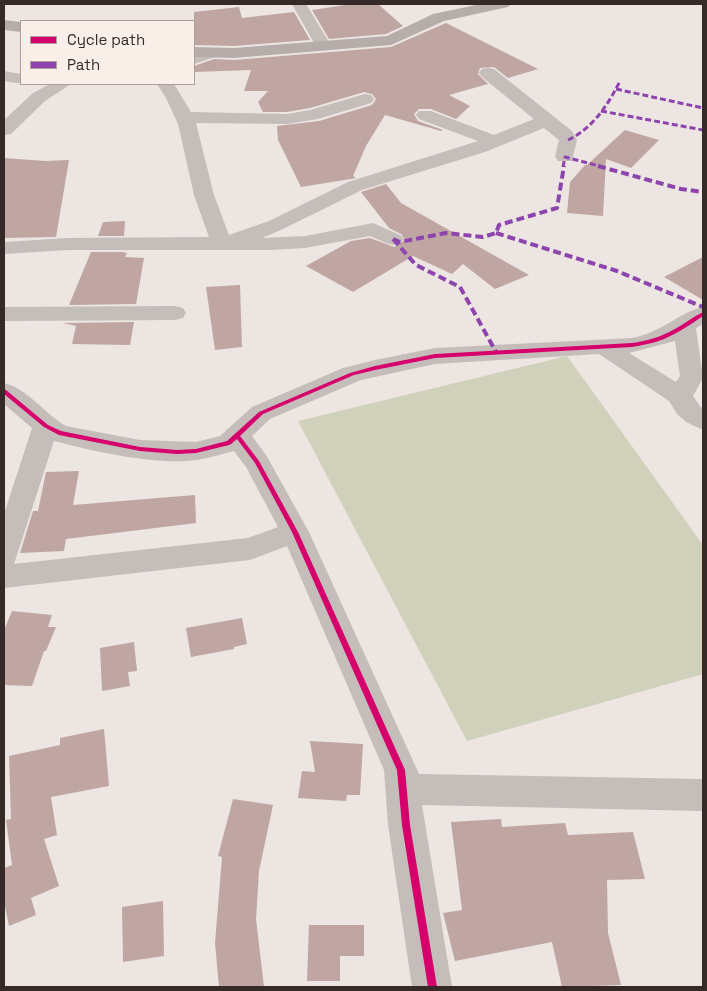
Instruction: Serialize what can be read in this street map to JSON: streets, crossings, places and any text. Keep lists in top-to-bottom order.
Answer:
{
  "legend": ["Cycle path", "Path"]
}
